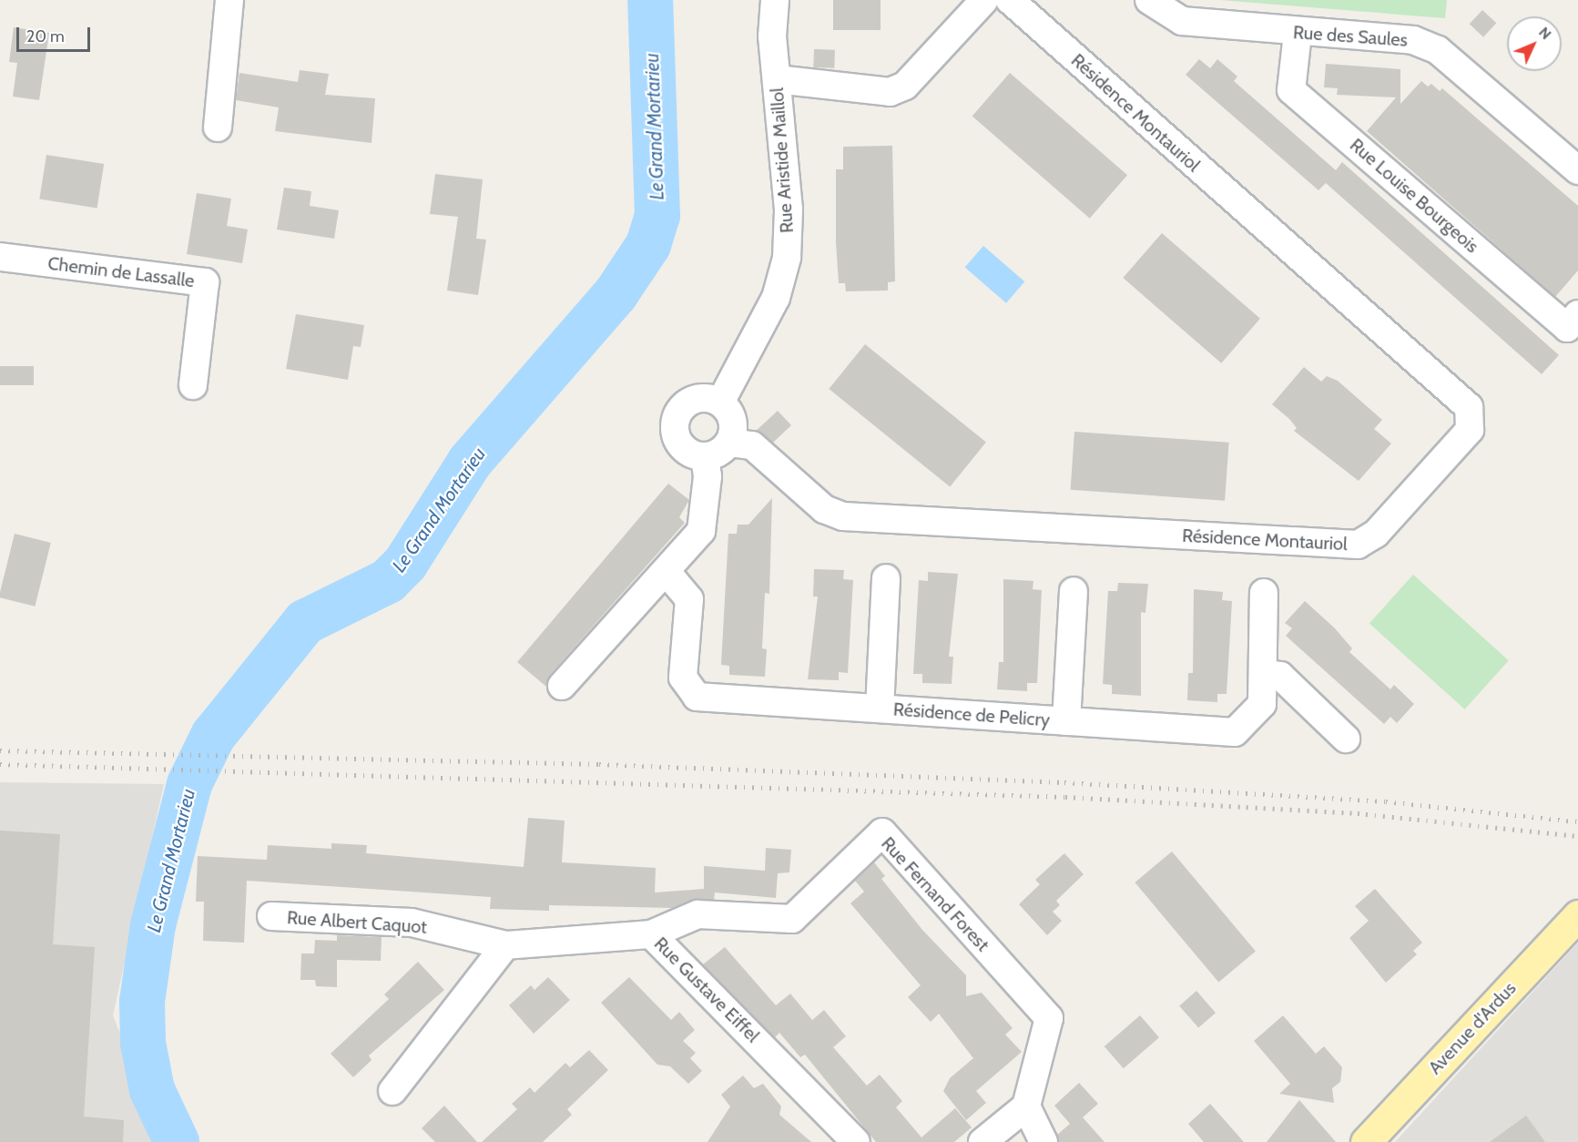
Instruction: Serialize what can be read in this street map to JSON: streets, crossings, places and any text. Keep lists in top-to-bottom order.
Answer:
{
  "streets": {
    "main road": ["Avenue d'Ardus"],
    "street": [
      "Rue des Saules",
      "Résidence Montauriol",
      "Rue Aristide Maillol",
      "Rue Louise Bourgeois",
      "Chemin de Lassalle",
      "Résidence de Pelicry",
      "Rue Fernand Forest",
      "Rue Albert Caquot",
      "Rue Gustave Eiffel"
    ]
  },
  "crossings": [
    ["Rue des Saules", "Rue Louise Bourgeois"],
    ["Résidence Montauriol", "Rue Aristide Maillol"],
    ["Rue Fernand Forest", "Rue Gustave Eiffel"],
    ["Rue Albert Caquot", "Rue Gustave Eiffel"]
  ],
  "water": ["Le Grand Mortarieu"],
  "scale_bar": "20 m",
  "north": "top right"
}
